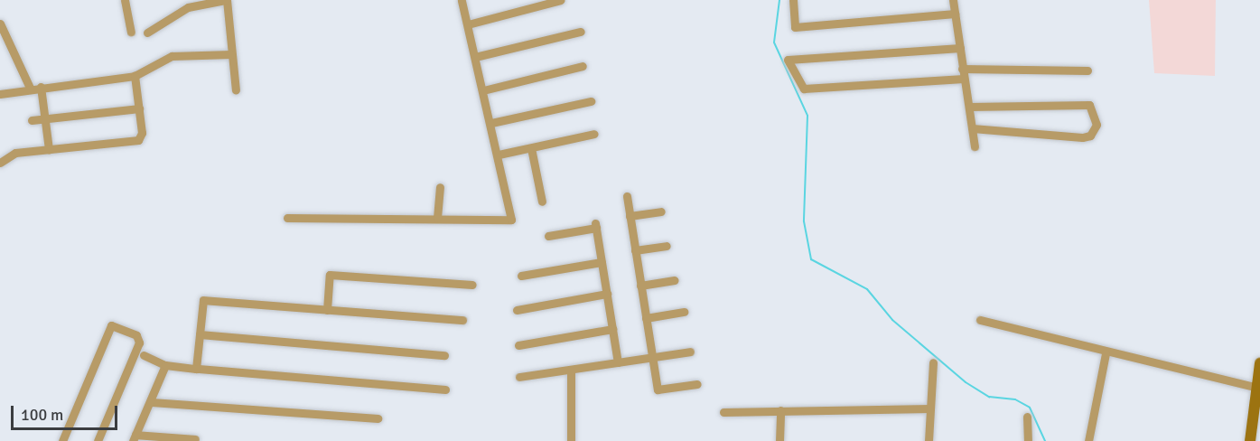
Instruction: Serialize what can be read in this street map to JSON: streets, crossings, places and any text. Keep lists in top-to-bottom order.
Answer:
{
  "scale_bar": "100 m"
}
